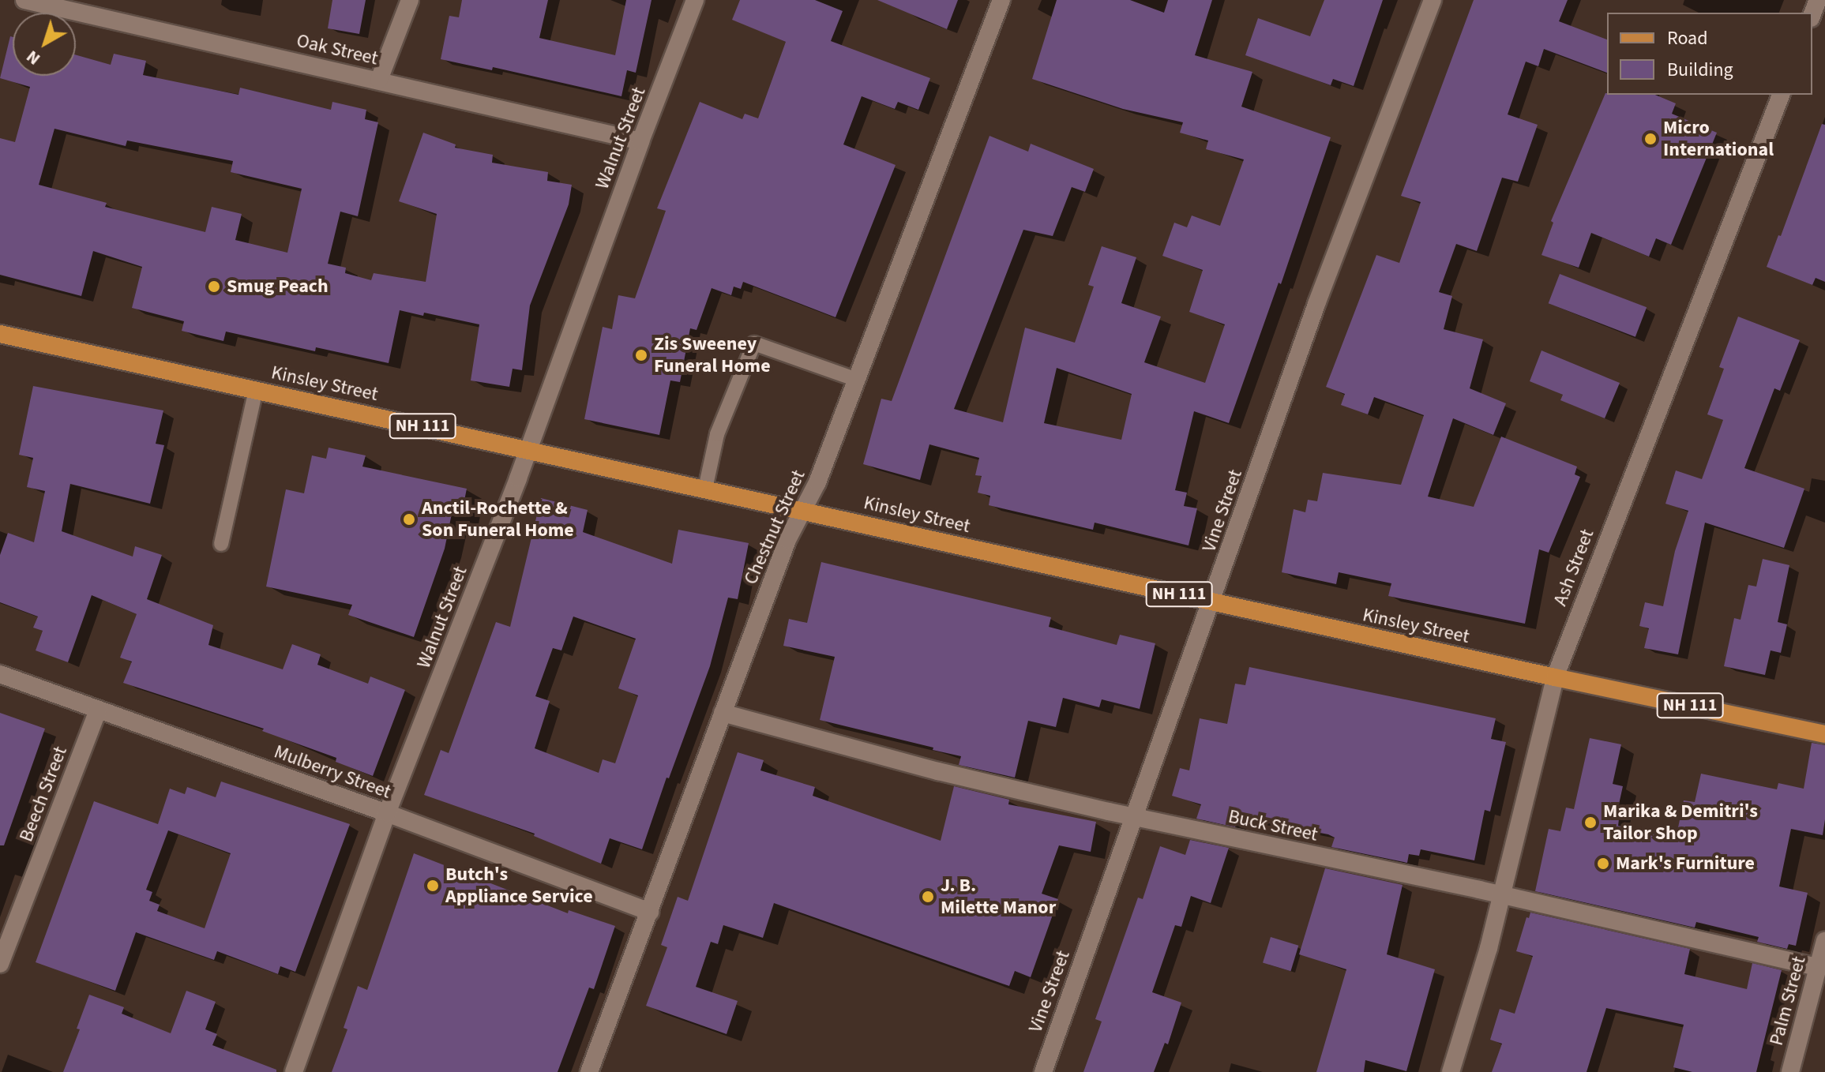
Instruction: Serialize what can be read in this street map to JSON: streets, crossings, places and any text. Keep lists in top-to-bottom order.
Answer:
{
  "streets": {
    "main road": ["Kinsley Street", "NH 111"],
    "street": [
      "Oak Street",
      "Walnut Street",
      "Vine Street",
      "Chestnut Street",
      "Ash Street",
      "Mulberry Street",
      "Beech Street",
      "Buck Street",
      "Palm Street"
    ]
  },
  "crossings": [
    ["Oak Street", "Walnut Street"],
    ["Walnut Street", "Kinsley Street"],
    ["Walnut Street", "Mulberry Street"],
    ["Kinsley Street", "Vine Street"],
    ["Kinsley Street", "Chestnut Street"],
    ["Kinsley Street", "Ash Street"],
    ["Vine Street", "Buck Street"],
    ["Chestnut Street", "Mulberry Street"],
    ["Chestnut Street", "Buck Street"],
    ["Ash Street", "Buck Street"],
    ["Mulberry Street", "Beech Street"],
    ["Buck Street", "Palm Street"]
  ],
  "places": [
    "Micro International",
    "Smug Peach",
    "Zis Sweeney Funeral Home",
    "Anctil-Rochette & Son Funeral Home",
    "Marika & Demitri's Tailor Shop",
    "Mark's Furniture",
    "Butch's Appliance Service",
    "J. B. Milette Manor"
  ],
  "legend": ["Road", "Building"],
  "north": "bottom left"
}
